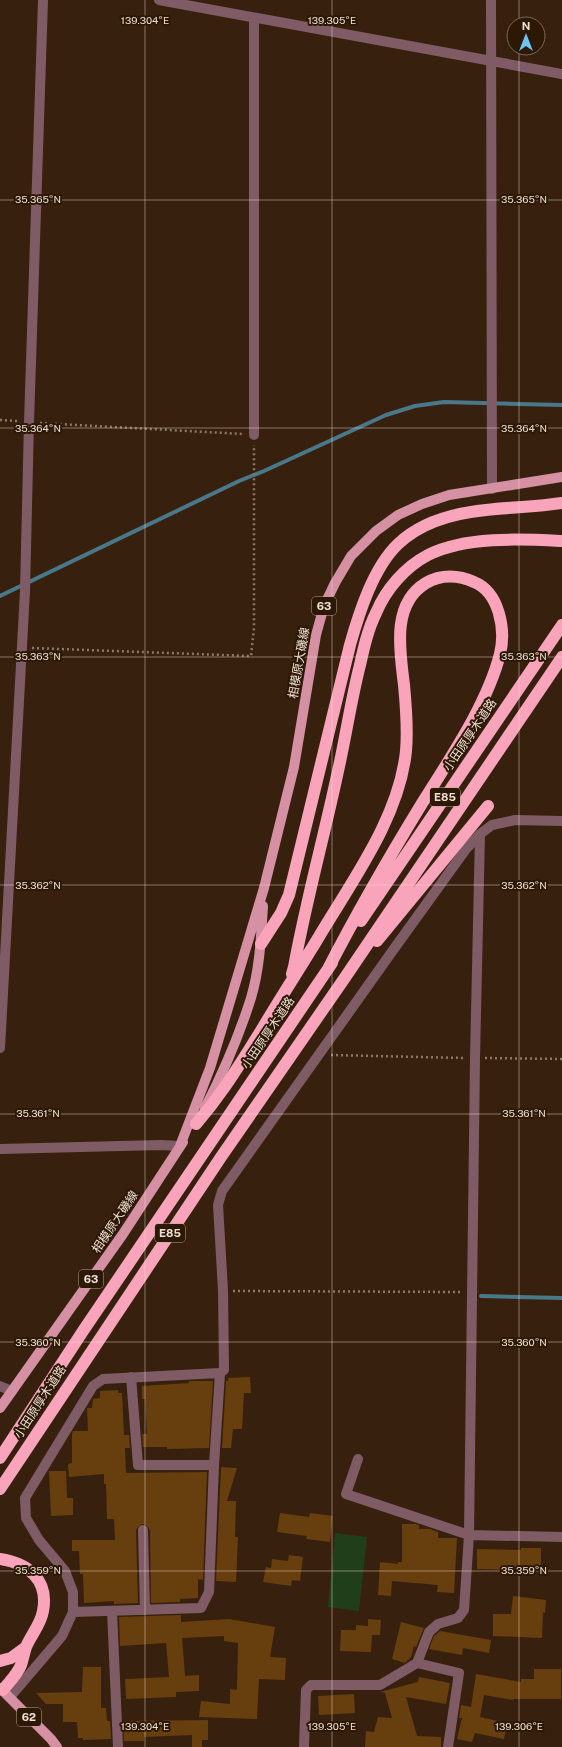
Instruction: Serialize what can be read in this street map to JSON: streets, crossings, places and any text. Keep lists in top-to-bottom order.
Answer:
{
  "streets": {
    "highway": ["小田原厚木道路", "E85"],
    "main road": ["63", "相模原大磯線", "62"]
  },
  "crossings": [
    ["63", "相模原大磯線"]
  ],
  "north": "top",
  "coordinates": [
    "139.304°E",
    "139.305°E",
    "35.365°N",
    "35.364°N",
    "35.363°N",
    "35.362°N",
    "35.361°N",
    "35.360°N",
    "35.359°N",
    "139.306°E"
  ]
}
